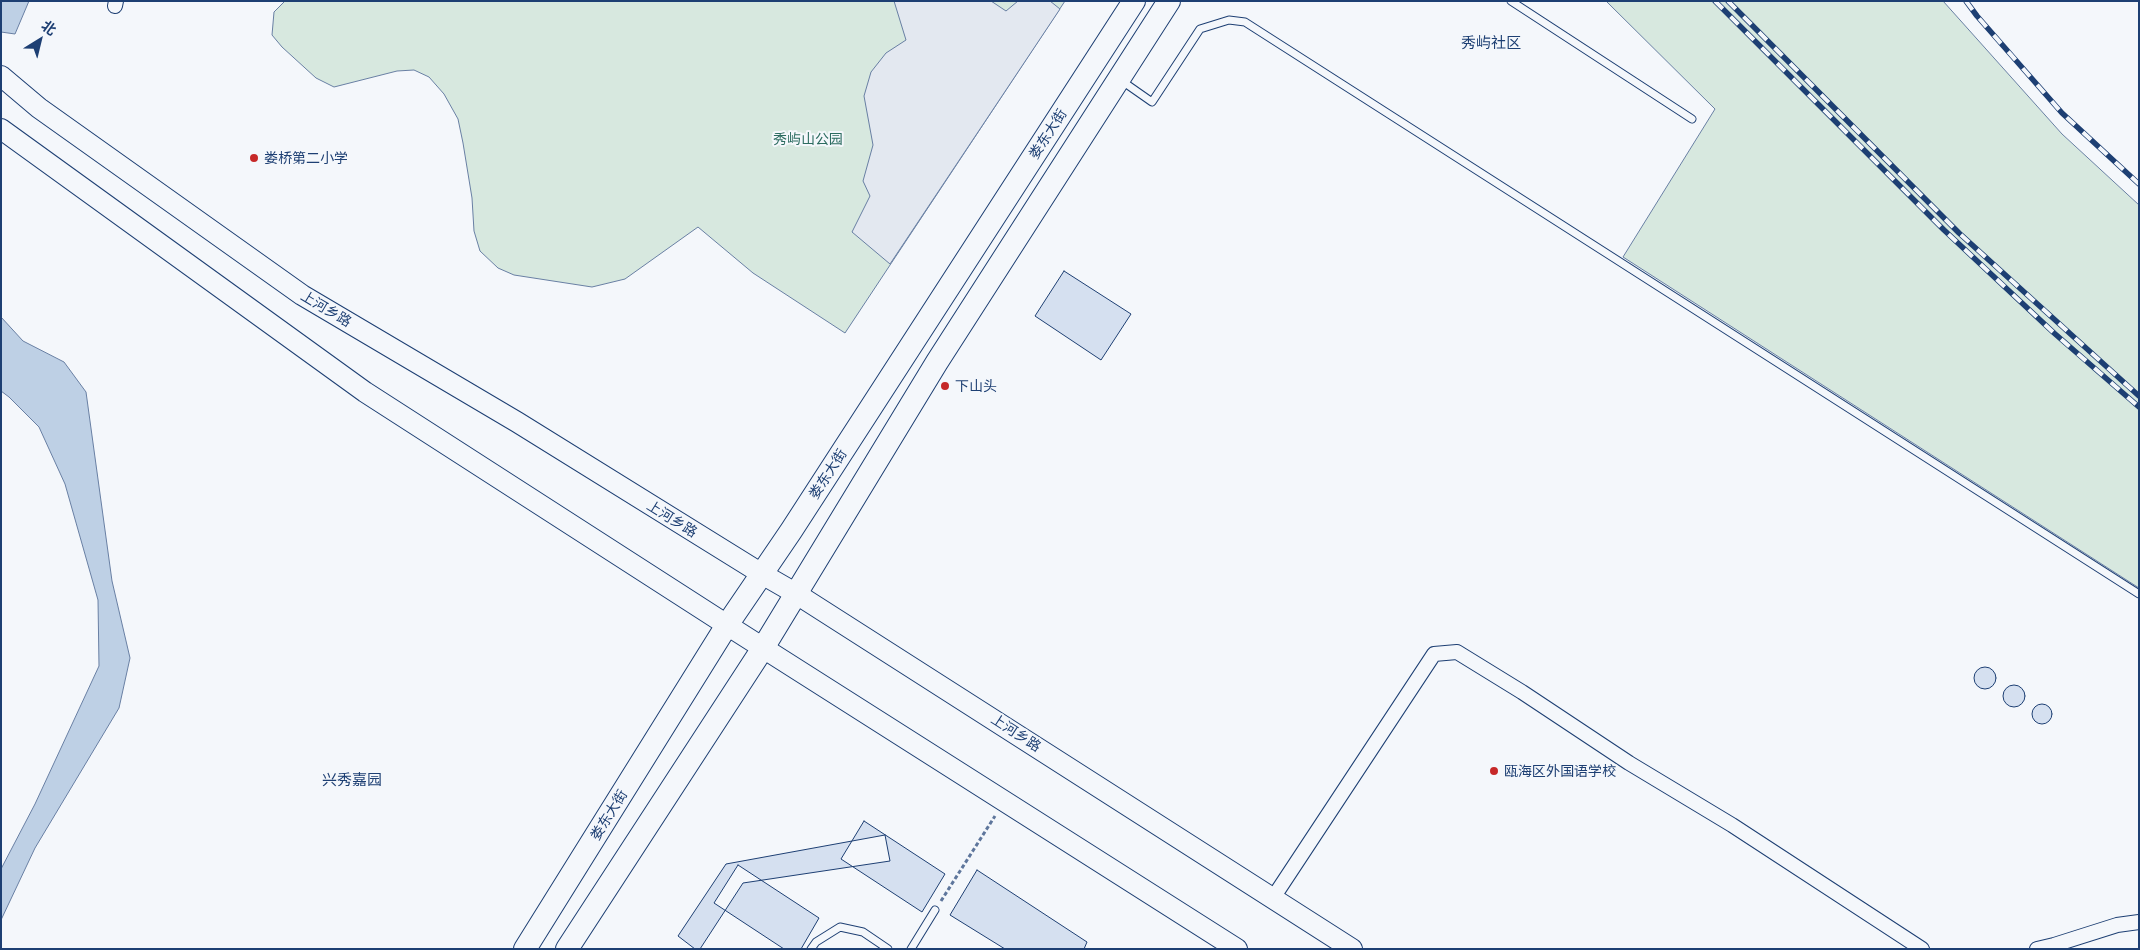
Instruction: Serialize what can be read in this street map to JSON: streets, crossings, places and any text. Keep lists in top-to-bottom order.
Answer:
{
  "streets": {
    "main road": ["娄东大街", "上河乡路"]
  },
  "crossings": [
    ["娄东大街", "上河乡路"]
  ],
  "districts": ["秀屿社区", "兴秀嘉园"],
  "parks": ["秀屿山公园"],
  "places": ["娄桥第二小学", "下山头", "瓯海区外国语学校"],
  "north": "top right"
}
